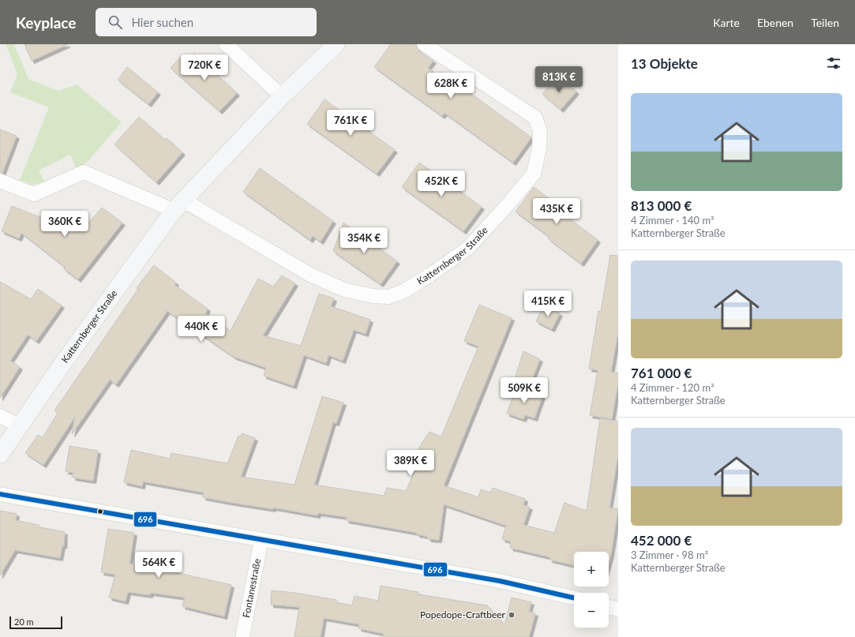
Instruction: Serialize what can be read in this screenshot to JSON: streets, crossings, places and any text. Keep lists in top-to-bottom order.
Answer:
{
  "streets": {
    "street": ["Katternberger Straße", "Fontanestraße"]
  },
  "places": ["Popedope-Craftbeer"],
  "lines": ["transit line 696"],
  "scale_bar": "20 m",
  "page": {
    "header": "Keyplace",
    "search": "Hier suchen",
    "nav": ["Karte", "Ebenen", "Teilen"],
    "heading": "13 Objekte",
    "price": [
      "720K €",
      "813K €",
      "628K €",
      "761K €",
      "452K €",
      "435K €",
      "360K €",
      "354K €",
      "415K €",
      "440K €",
      "509K €",
      "389K €",
      "564K €"
    ],
    "list": [
      {
        "name": "813 000 €",
        "note": "4 Zimmer · 140 m² · Katternberger Straße"
      },
      {
        "name": "761 000 €",
        "note": "4 Zimmer · 120 m² · Katternberger Straße"
      },
      {
        "name": "452 000 €",
        "note": "3 Zimmer · 98 m² · Katternberger Straße"
      }
    ],
    "map_buttons": ["+", "−"],
    "scale": "20 m"
  }
}
